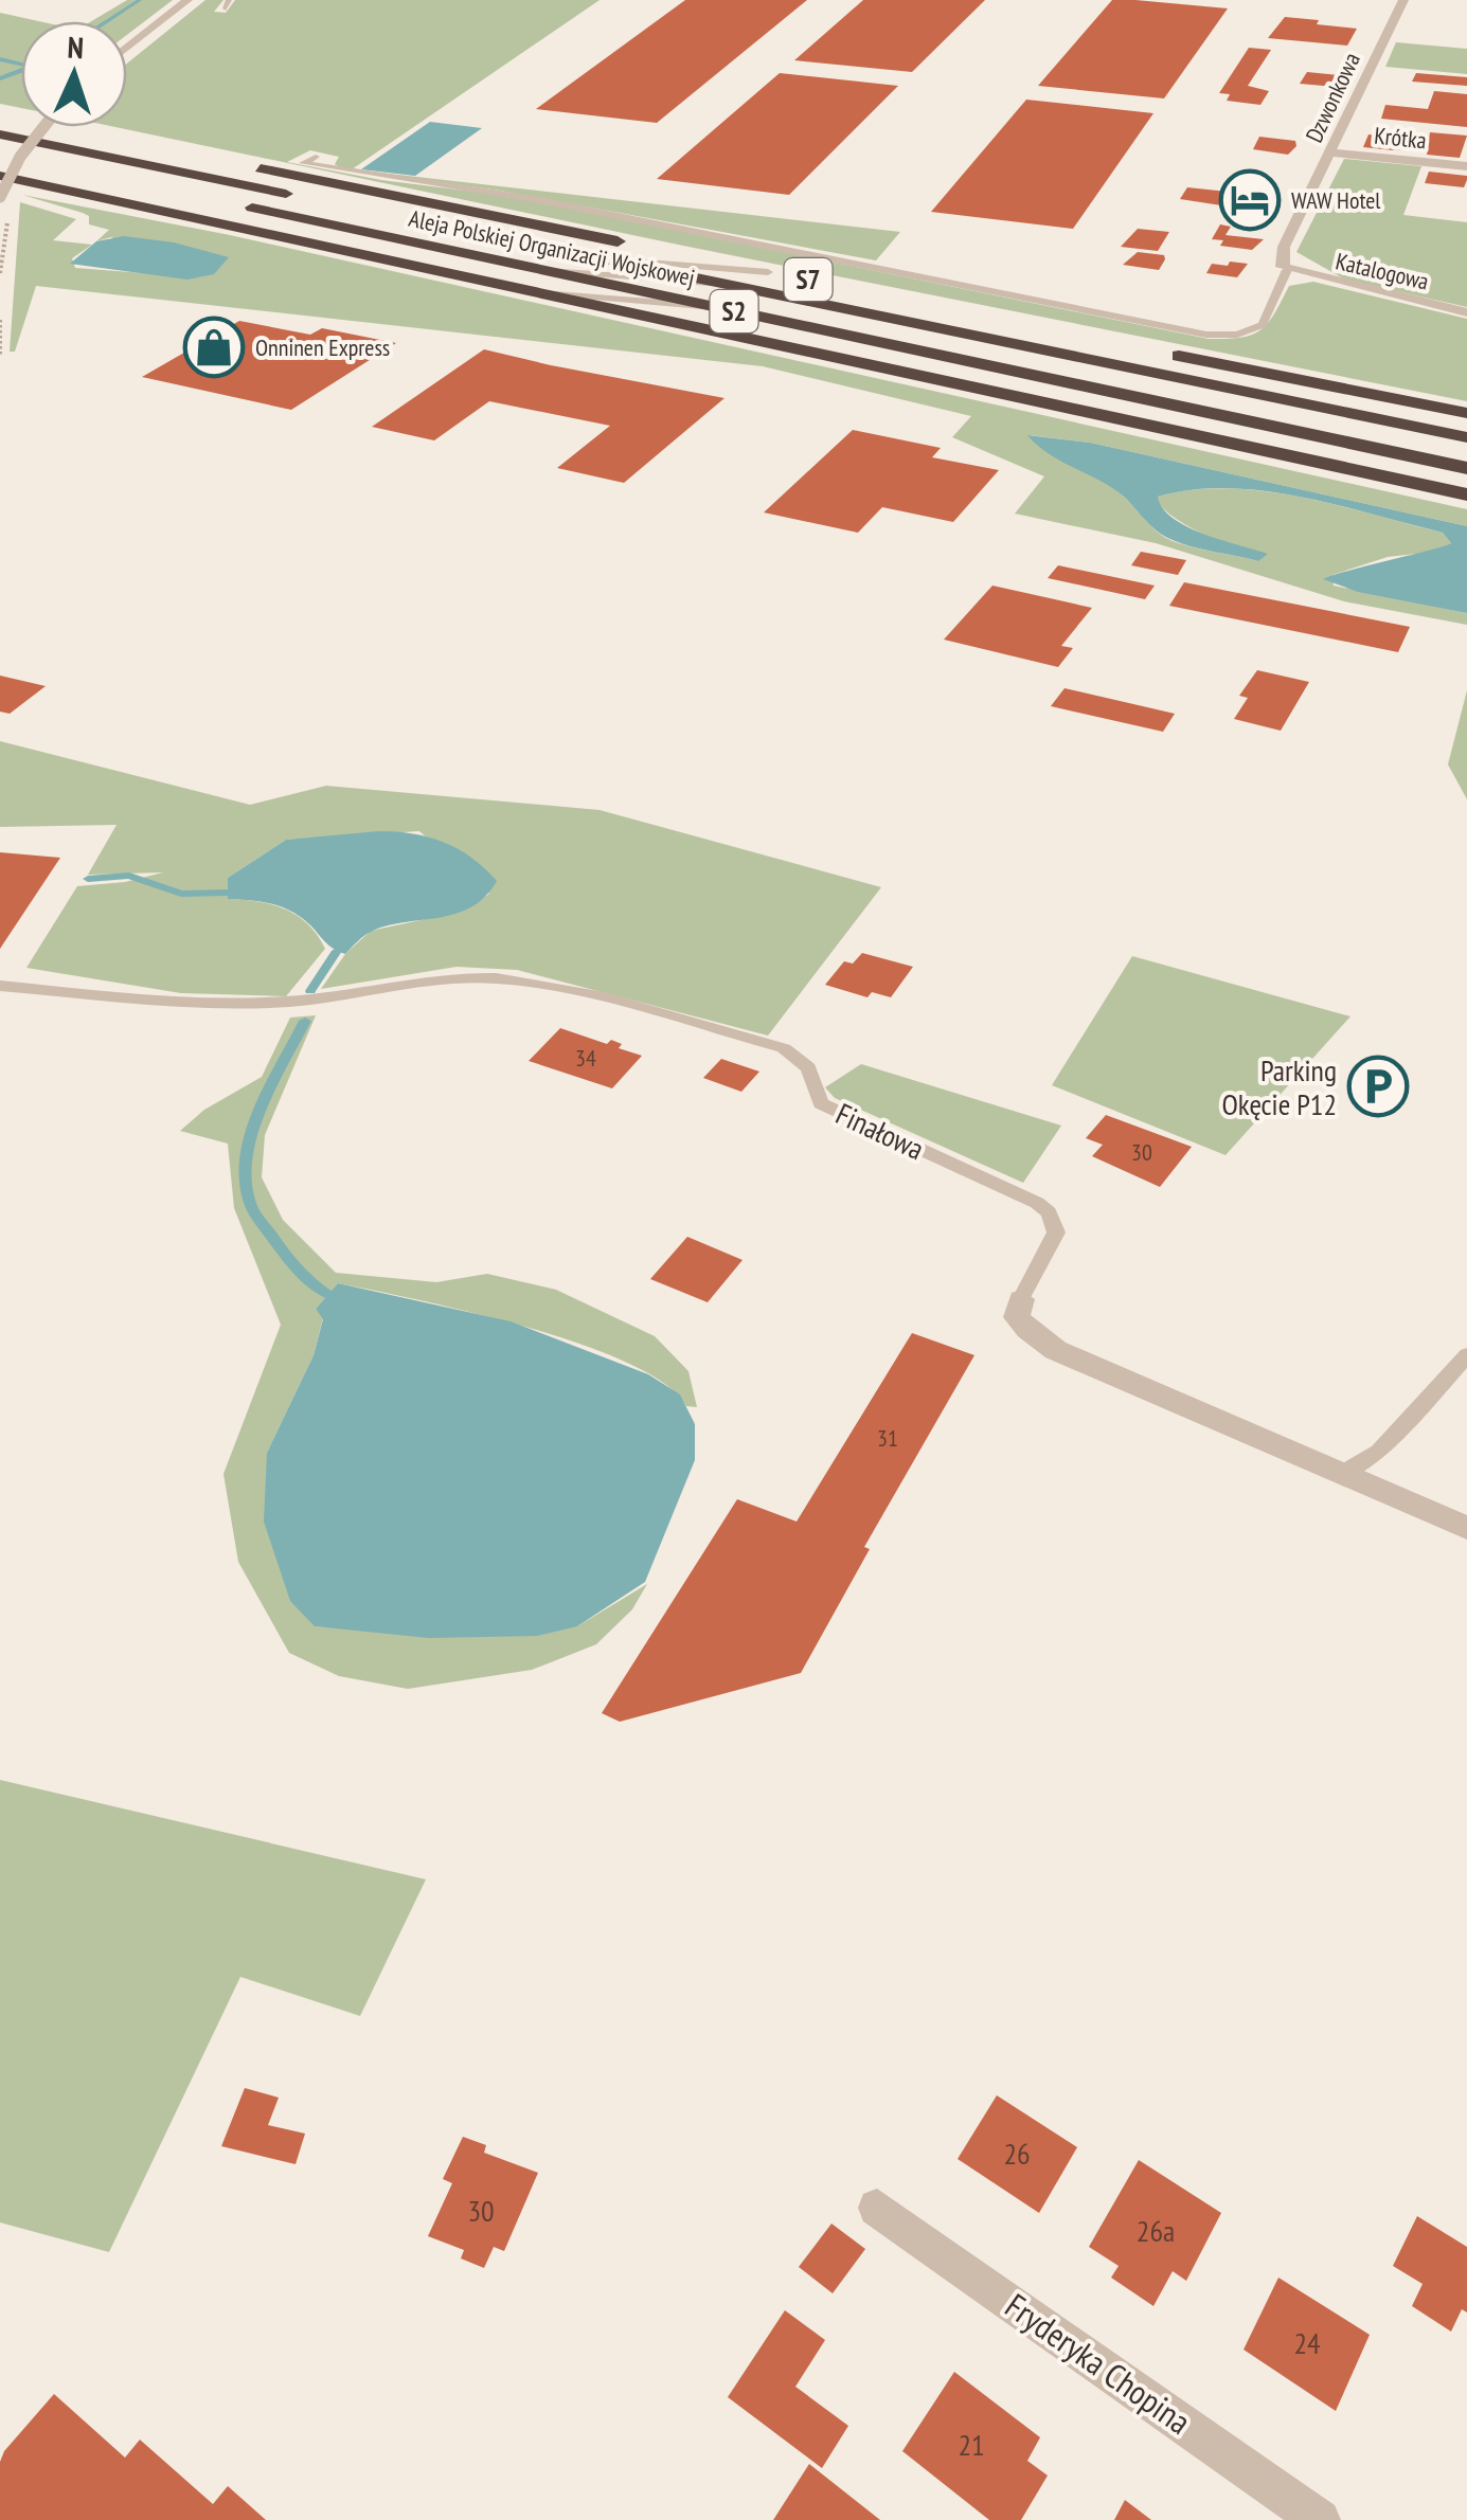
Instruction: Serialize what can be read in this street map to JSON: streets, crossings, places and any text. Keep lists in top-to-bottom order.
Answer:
{
  "streets": {
    "highway": ["Aleja Polskiej Organizacji Wojskowej", "S7", "S2"],
    "street": [
      "Dzwonkowa",
      "Krótka",
      "Katalogowa",
      "Finałowa",
      "Fryderyka Chopina"
    ]
  },
  "crossings": [
    ["Dzwonkowa", "Krótka"],
    ["Dzwonkowa", "Katalogowa"]
  ],
  "places": {
    "hotel": ["WAW Hotel"],
    "shop": ["Onninen Express"],
    "parking": ["Parking Okęcie P12"]
  },
  "house_numbers": [
    "34",
    "30",
    "31",
    "26",
    "30",
    "26a",
    "24",
    "21"
  ],
  "north": "top"
}
